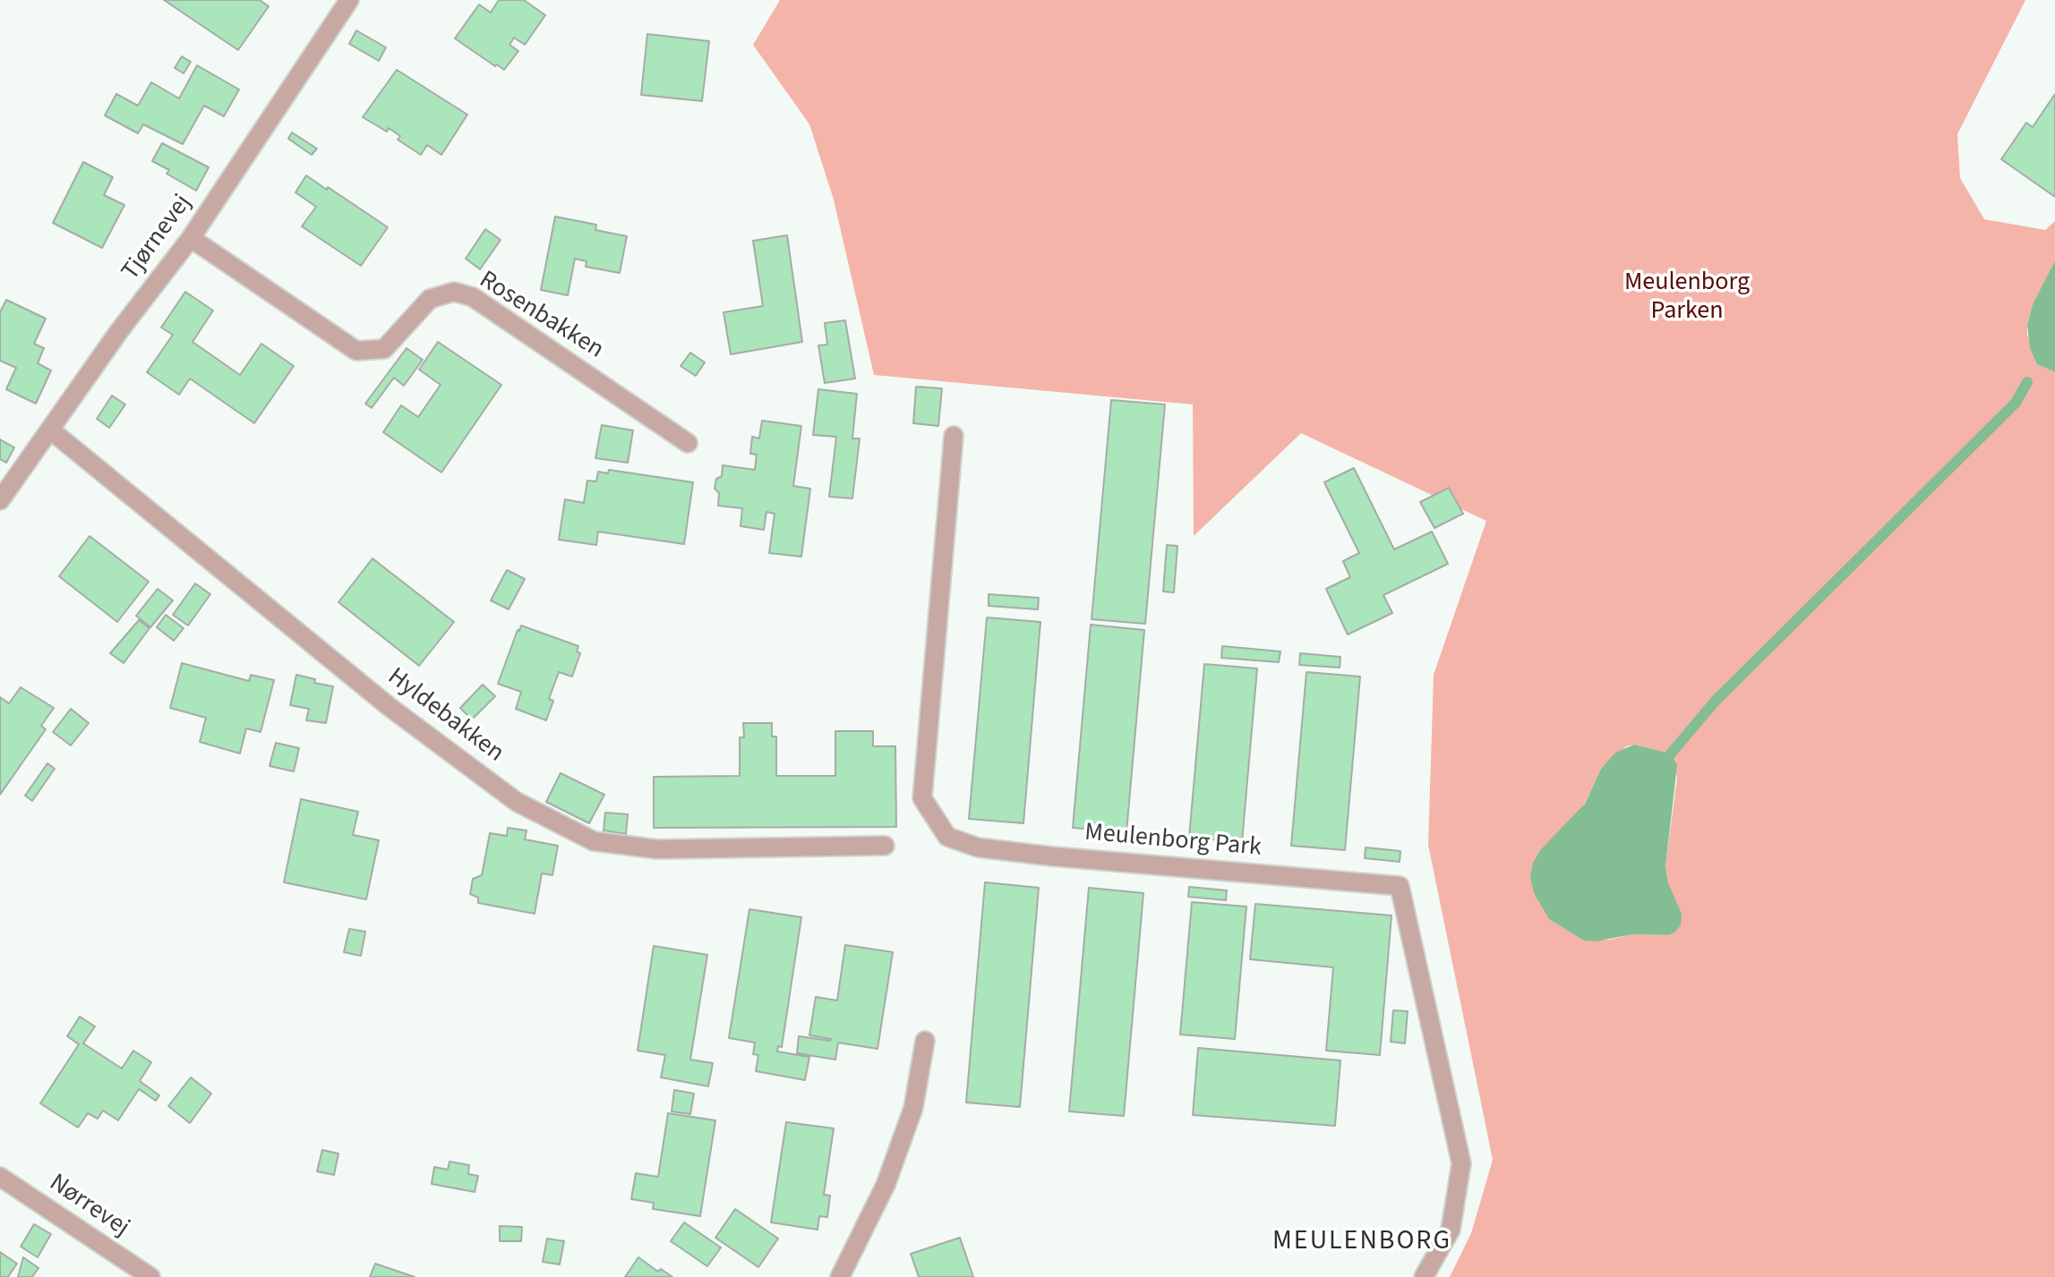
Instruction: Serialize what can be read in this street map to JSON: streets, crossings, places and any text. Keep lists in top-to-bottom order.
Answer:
{
  "streets": {
    "street": [
      "Tjørnevej",
      "Rosenbakken",
      "Hyldebakken",
      "Meulenborg Park",
      "Nørrevej"
    ]
  },
  "crossings": [
    ["Tjørnevej", "Rosenbakken"],
    ["Tjørnevej", "Hyldebakken"]
  ],
  "districts": ["MEULENBORG"],
  "parks": ["Meulenborg Parken"]
}
